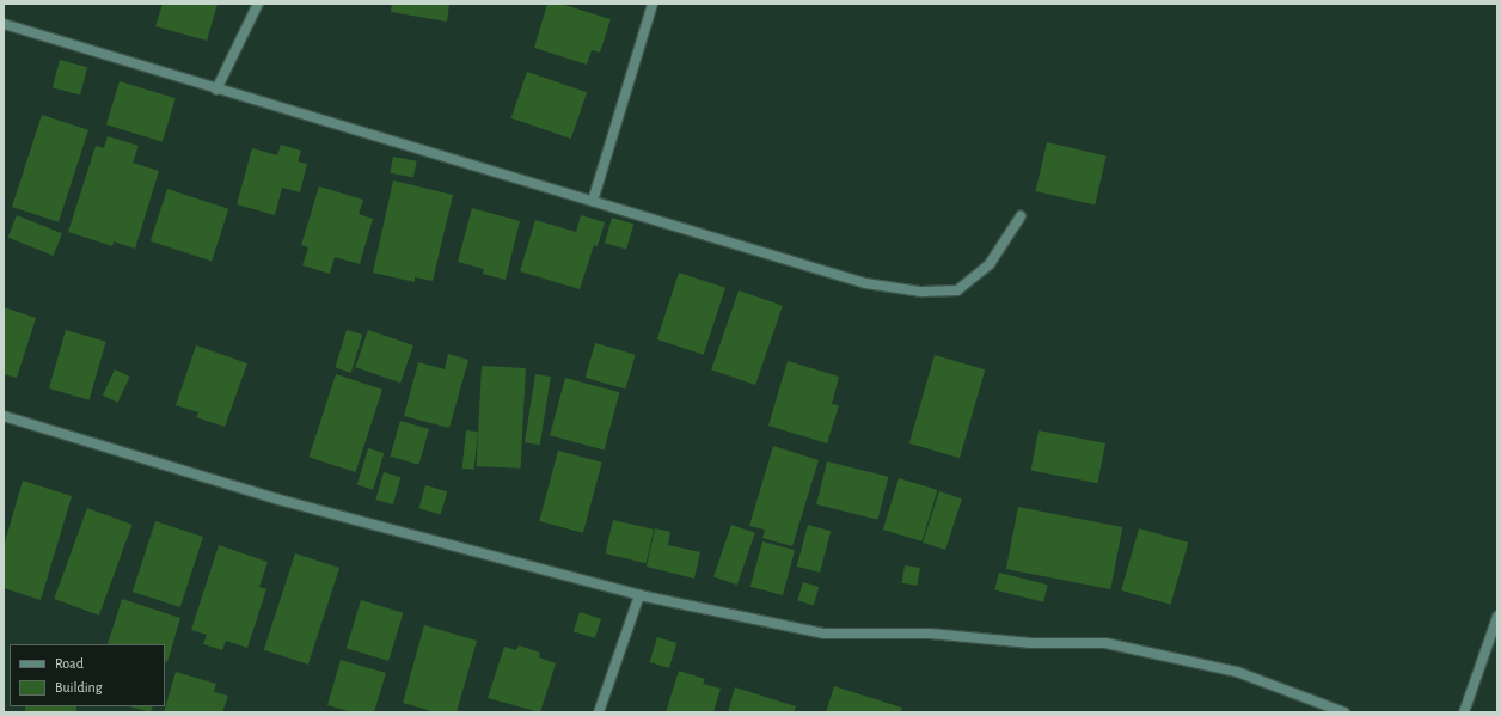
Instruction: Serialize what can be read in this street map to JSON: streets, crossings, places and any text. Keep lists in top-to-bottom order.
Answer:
{
  "legend": ["Road", "Building"]
}
